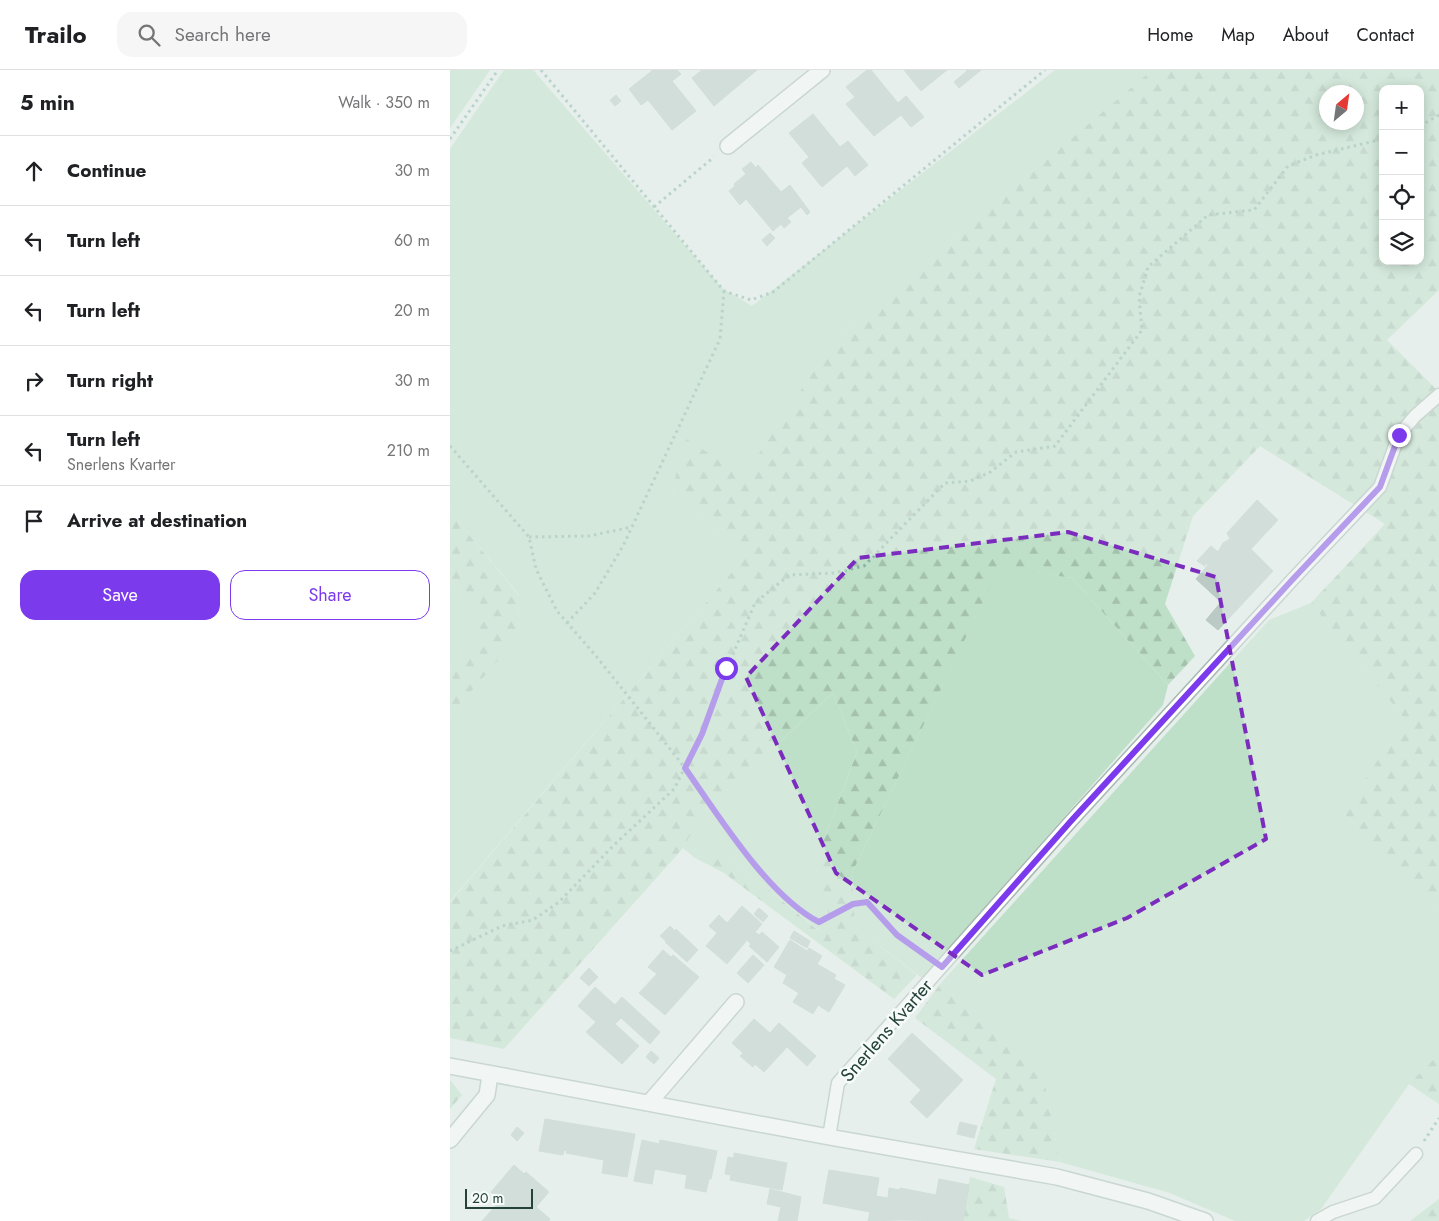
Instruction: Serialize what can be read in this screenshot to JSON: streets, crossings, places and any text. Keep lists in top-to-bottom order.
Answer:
{
  "streets": {
    "lane": ["Snerlens Kvarter"]
  },
  "scale_bar": "20 m",
  "north": "top right",
  "page": {
    "header": "Trailo",
    "search": "Search here",
    "nav": [
      "Home",
      "Map",
      "About",
      "Contact"
    ],
    "heading": ["5 min", "Walk · 350 m"],
    "map_buttons": ["+", "−"],
    "list": [
      ["Continue", "30 m"],
      ["Turn left", "60 m"],
      ["Turn left", "20 m"],
      ["Turn right", "30 m"],
      ["Turn left", "Snerlens Kvarter", "210 m"],
      "Arrive at destination"
    ],
    "buttons": ["Save", "Share"],
    "scale": "20 m"
  }
}
